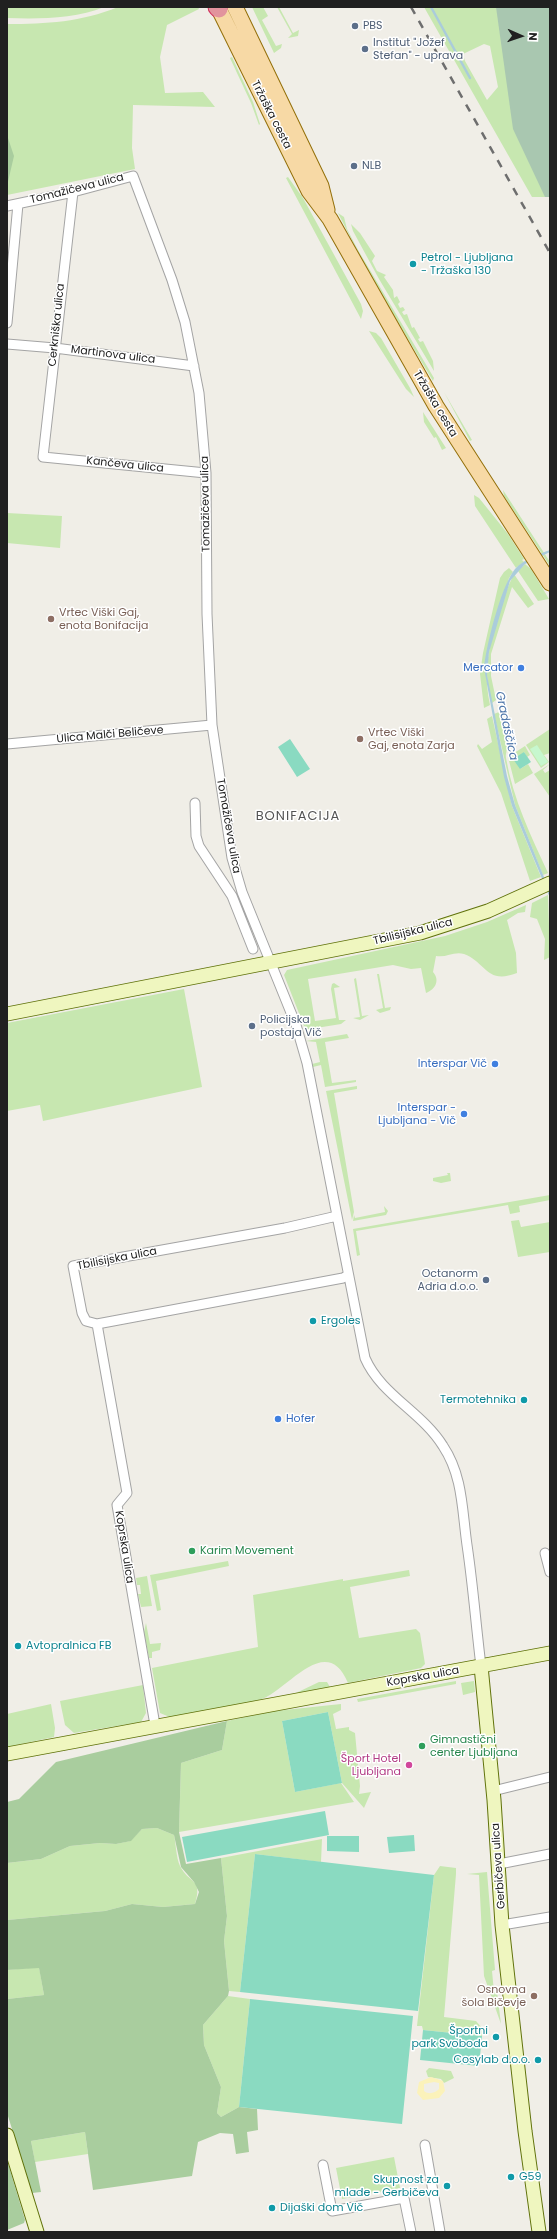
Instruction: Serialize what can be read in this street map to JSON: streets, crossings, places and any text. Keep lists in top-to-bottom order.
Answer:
{
  "streets": {
    "main road": ["Tržaška cesta"],
    "street": [
      "Tomažičeva ulica",
      "Cerkniška ulica",
      "Martinova ulica",
      "Kančeva ulica",
      "Ulica Malči Beličeve",
      "Tbilisijska ulica",
      "Koprska ulica",
      "Gerbičeva ulica"
    ]
  },
  "crossings": [
    ["Tomažičeva ulica", "Cerkniška ulica"],
    ["Tomažičeva ulica", "Martinova ulica"],
    ["Tomažičeva ulica", "Kančeva ulica"],
    ["Tomažičeva ulica", "Ulica Malči Beličeve"],
    ["Tomažičeva ulica", "Tbilisijska ulica"],
    ["Cerkniška ulica", "Martinova ulica"],
    ["Cerkniška ulica", "Kančeva ulica"],
    ["Tbilisijska ulica", "Koprska ulica"],
    ["Koprska ulica", "Gerbičeva ulica"]
  ],
  "districts": ["BONIFACIJA"],
  "water": ["Gradaščica"],
  "places": [
    "PBS",
    "Institut \"Jožef Stefan\" - uprava",
    "NLB",
    "Petrol - Ljubljana - Tržaška 130",
    "Vrtec Viški Gaj, enota Bonifacija",
    "Mercator",
    "Vrtec Viški Gaj, enota Zarja",
    "Policijska postaja Vič",
    "Interspar Vič",
    "Interspar - Ljubljana - Vič",
    "Octanorm Adria d.o.o.",
    "Ergoles",
    "Termotehnika",
    "Hofer",
    "Karim Movement",
    "Avtopralnica FB",
    "Gimnastični center Ljubljana",
    "Šport Hotel Ljubljana",
    "Osnovna šola Bičevje",
    "Športni park Svoboda",
    "Cosylab d.o.o.",
    "G59",
    "Skupnost za mlade - Gerbičeva",
    "Dijaški dom Vič"
  ],
  "north": "right"
}
